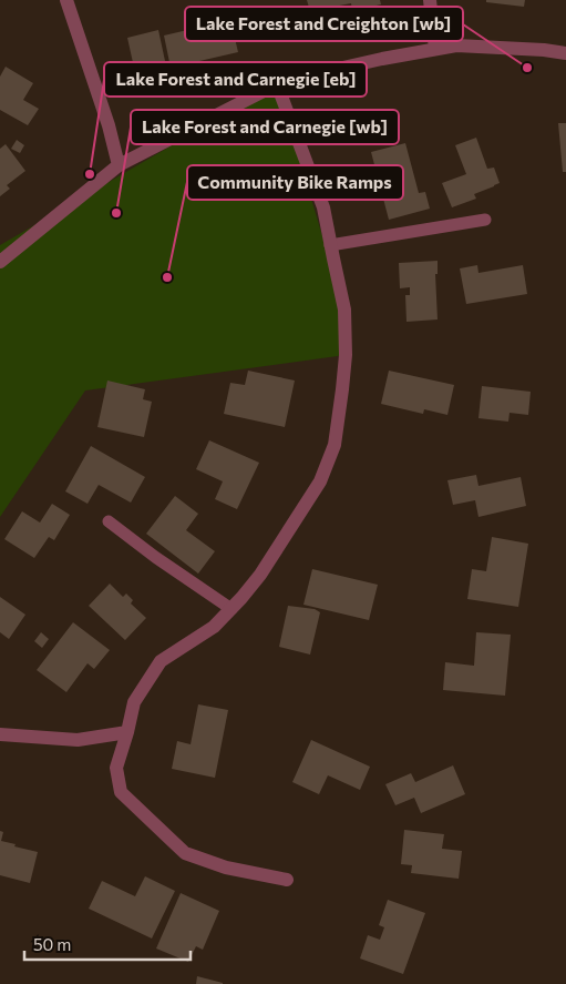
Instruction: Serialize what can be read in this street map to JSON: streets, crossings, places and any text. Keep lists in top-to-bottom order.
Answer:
{
  "places": [
    "Lake Forest and Creighton [wb]",
    "Lake Forest and Carnegie [eb]",
    "Lake Forest and Carnegie [wb]",
    "Community Bike Ramps"
  ],
  "scale_bar": "50 m"
}
